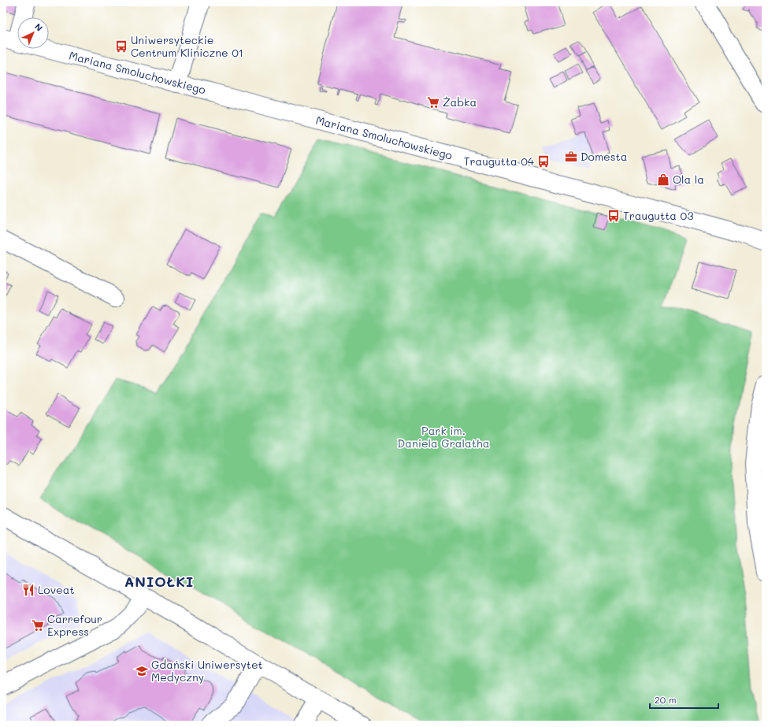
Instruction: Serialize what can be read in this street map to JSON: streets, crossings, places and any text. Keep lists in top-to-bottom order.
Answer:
{
  "streets": {
    "street": ["Mariana Smoluchowskiego"]
  },
  "districts": ["ANIOŁKI"],
  "parks": ["Park im. Daniela Gralatha"],
  "places": {
    "bus stop": ["Uniwersyteckie Centrum Kliniczne 01", "Traugutta 04", "Traugutta 03"],
    "supermarket": ["Żabka", "Carrefour Express"],
    "office": ["Domesta"],
    "shop": ["Ola la"],
    "restaurant": ["Loveat"],
    "school or university": ["Gdański Uniwersytet Medyczny"]
  },
  "scale_bar": "20 m",
  "north": "top right"
}
